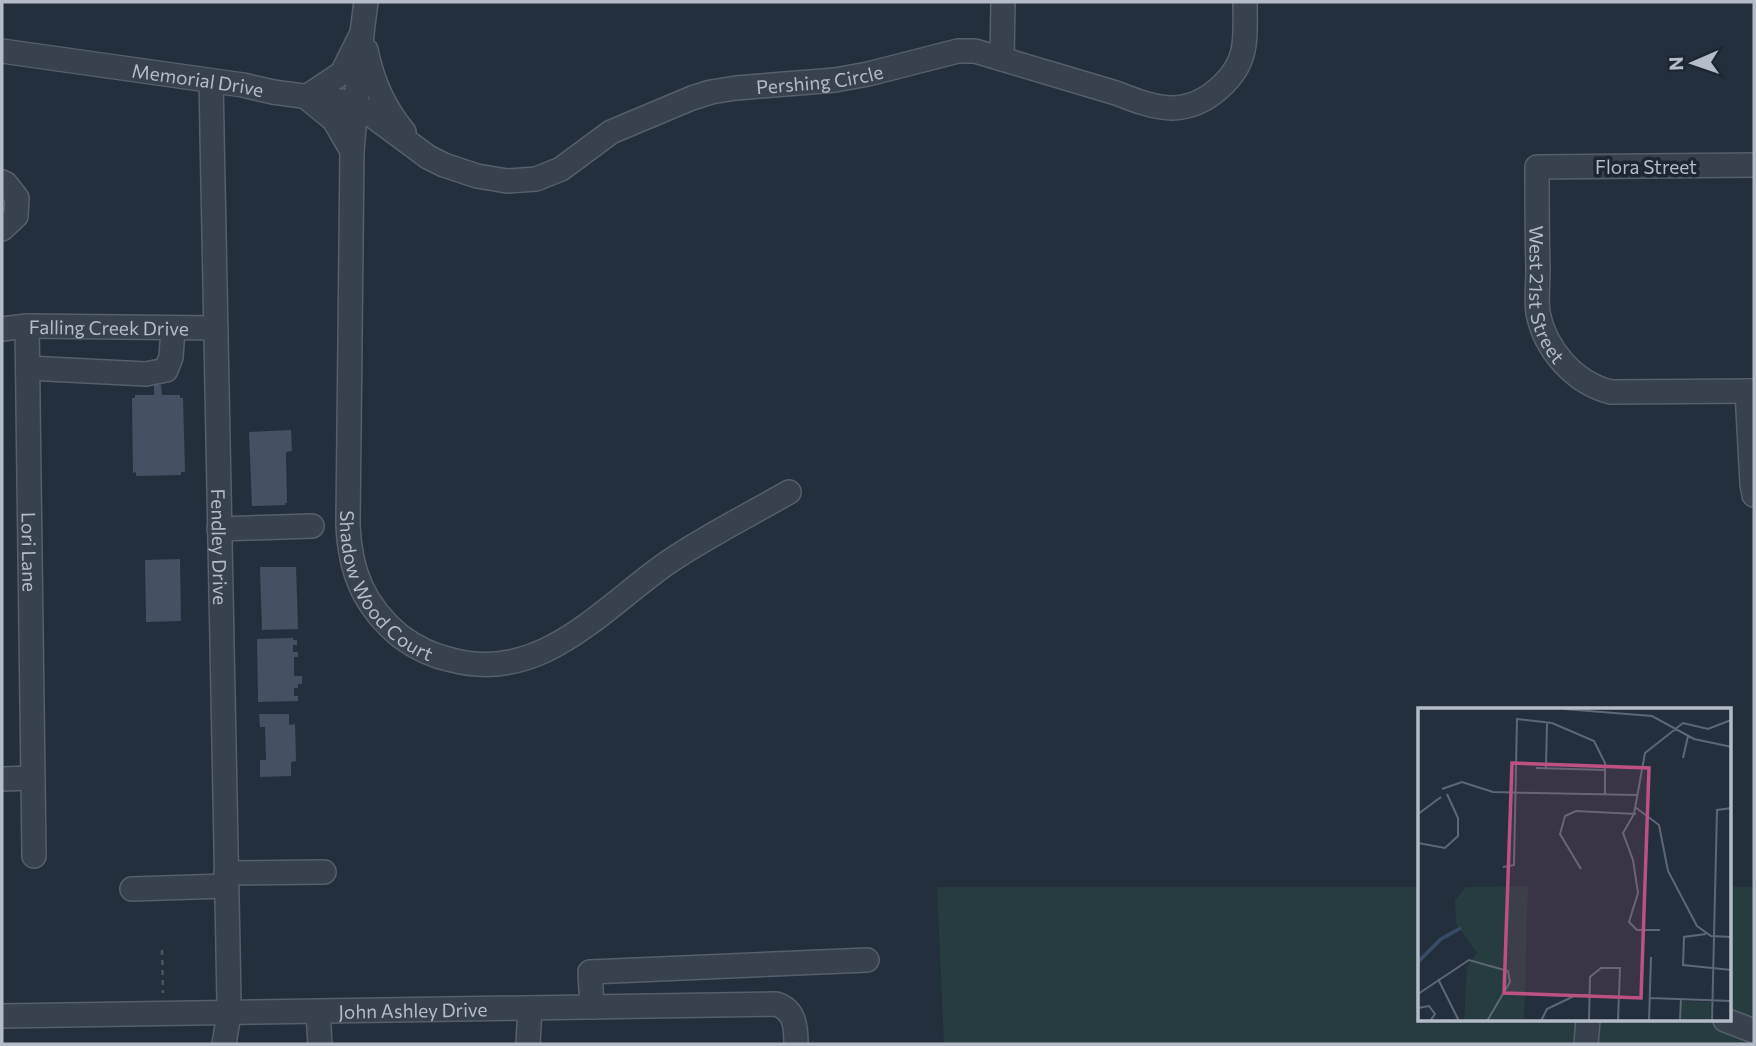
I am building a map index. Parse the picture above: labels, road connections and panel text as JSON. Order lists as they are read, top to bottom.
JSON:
{
  "streets": {
    "street": [
      "Pershing Circle",
      "Memorial Drive",
      "Flora Street",
      "West 21st Street",
      "Falling Creek Drive",
      "Fendley Drive",
      "Lori Lane",
      "Shadow Wood Court",
      "John Ashley Drive"
    ]
  },
  "crossings": [
    ["Pershing Circle", "Memorial Drive"],
    ["Pershing Circle", "Shadow Wood Court"],
    ["Memorial Drive", "Fendley Drive"],
    ["Flora Street", "West 21st Street"],
    ["Falling Creek Drive", "Fendley Drive"],
    ["Falling Creek Drive", "Lori Lane"],
    ["Fendley Drive", "John Ashley Drive"]
  ],
  "north": "left"
}
